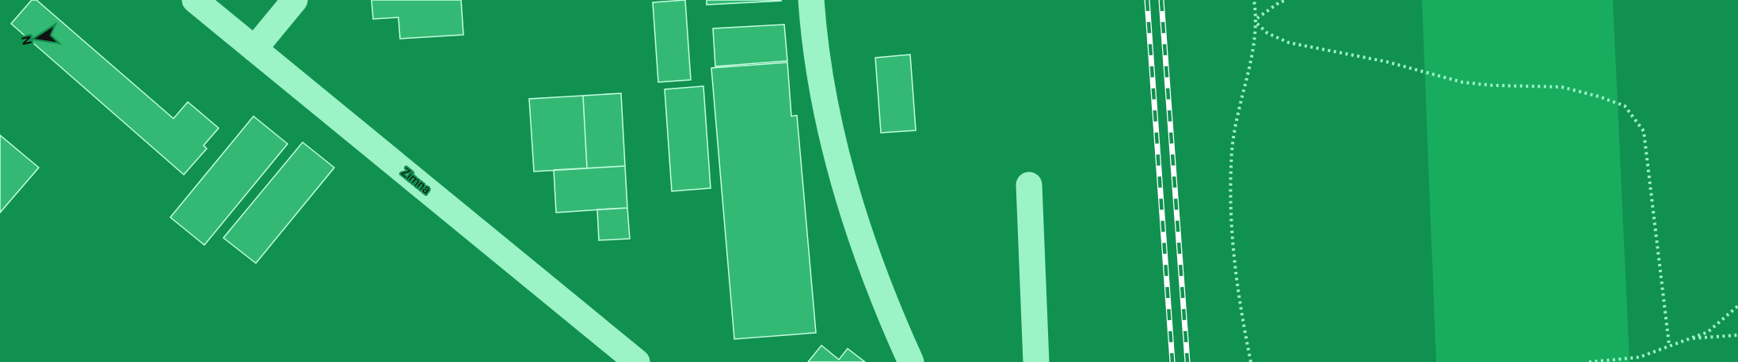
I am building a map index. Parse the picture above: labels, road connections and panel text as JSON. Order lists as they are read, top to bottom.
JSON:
{
  "streets": {
    "street": ["Zimna"]
  },
  "north": "left"
}
